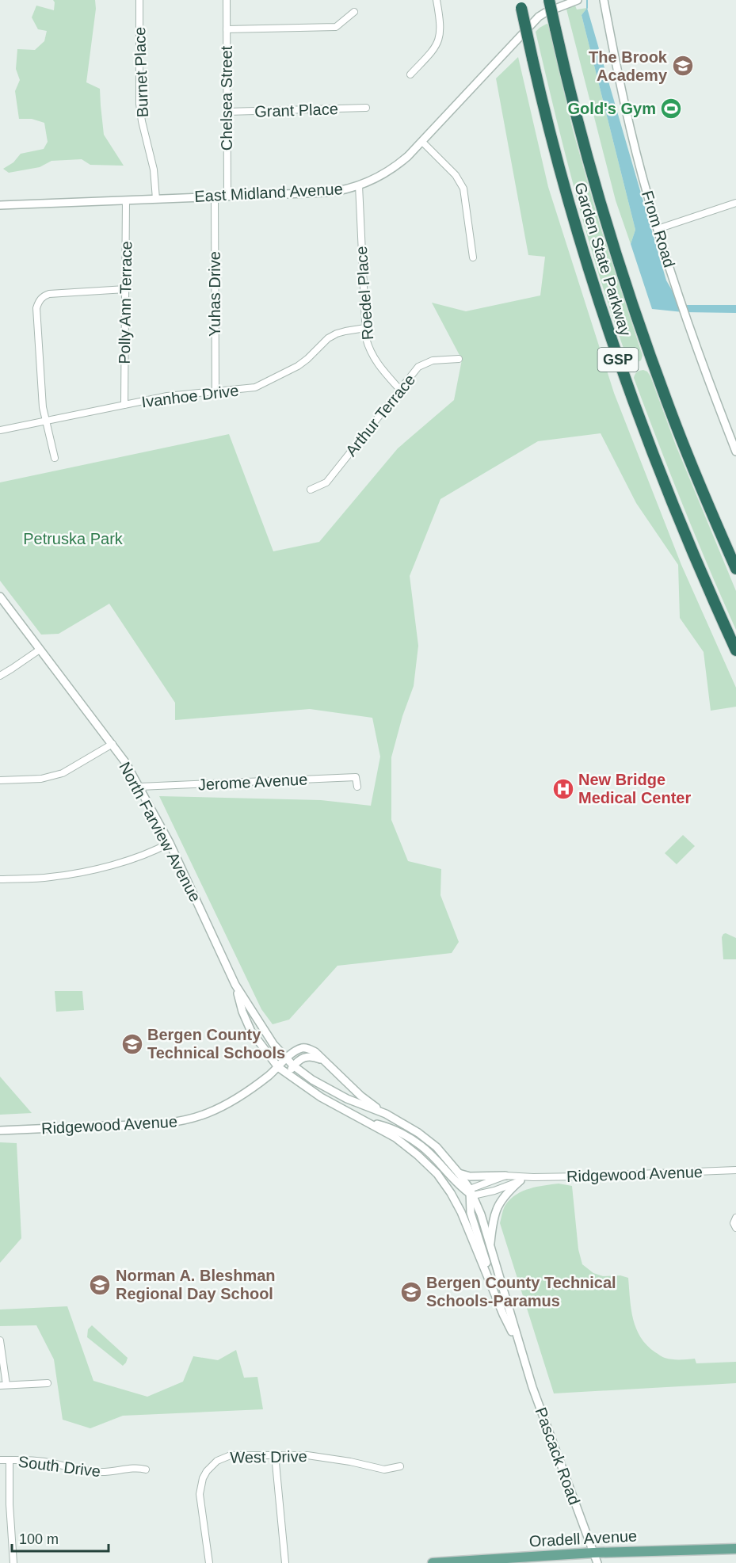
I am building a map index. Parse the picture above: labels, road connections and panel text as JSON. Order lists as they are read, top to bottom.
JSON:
{
  "streets": {
    "highway": ["Garden State Parkway", "GSP"],
    "main road": ["Oradell Avenue"],
    "street": [
      "Burnet Place",
      "Chelsea Street",
      "Grant Place",
      "East Midland Avenue",
      "From Road",
      "Roedel Place",
      "Yuhas Drive",
      "Polly Ann Terrace",
      "Ivanhoe Drive",
      "Arthur Terrace",
      "Jerome Avenue",
      "North Farview Avenue",
      "Ridgewood Avenue",
      "Pascack Road",
      "West Drive",
      "South Drive"
    ]
  },
  "crossings": [
    ["Burnet Place", "East Midland Avenue"],
    ["Chelsea Street", "Grant Place"],
    ["Chelsea Street", "East Midland Avenue"],
    ["East Midland Avenue", "Roedel Place"],
    ["East Midland Avenue", "Yuhas Drive"],
    ["East Midland Avenue", "Polly Ann Terrace"],
    ["Roedel Place", "Ivanhoe Drive"],
    ["Roedel Place", "Arthur Terrace"],
    ["Yuhas Drive", "Ivanhoe Drive"],
    ["Polly Ann Terrace", "Ivanhoe Drive"],
    ["Jerome Avenue", "North Farview Avenue"],
    ["North Farview Avenue", "Ridgewood Avenue"],
    ["North Farview Avenue", "Pascack Road"],
    ["Pascack Road", "Oradell Avenue"]
  ],
  "parks": ["Petruska Park"],
  "places": {
    "school or university": [
      "The Brook Academy",
      "Bergen County Technical Schools",
      "Norman A. Bleshman Regional Day School",
      "Bergen County Technical Schools-Paramus"
    ],
    "sports": ["Gold's Gym"],
    "hospital": ["New Bridge Medical Center"]
  },
  "scale_bar": "100 m"
}
